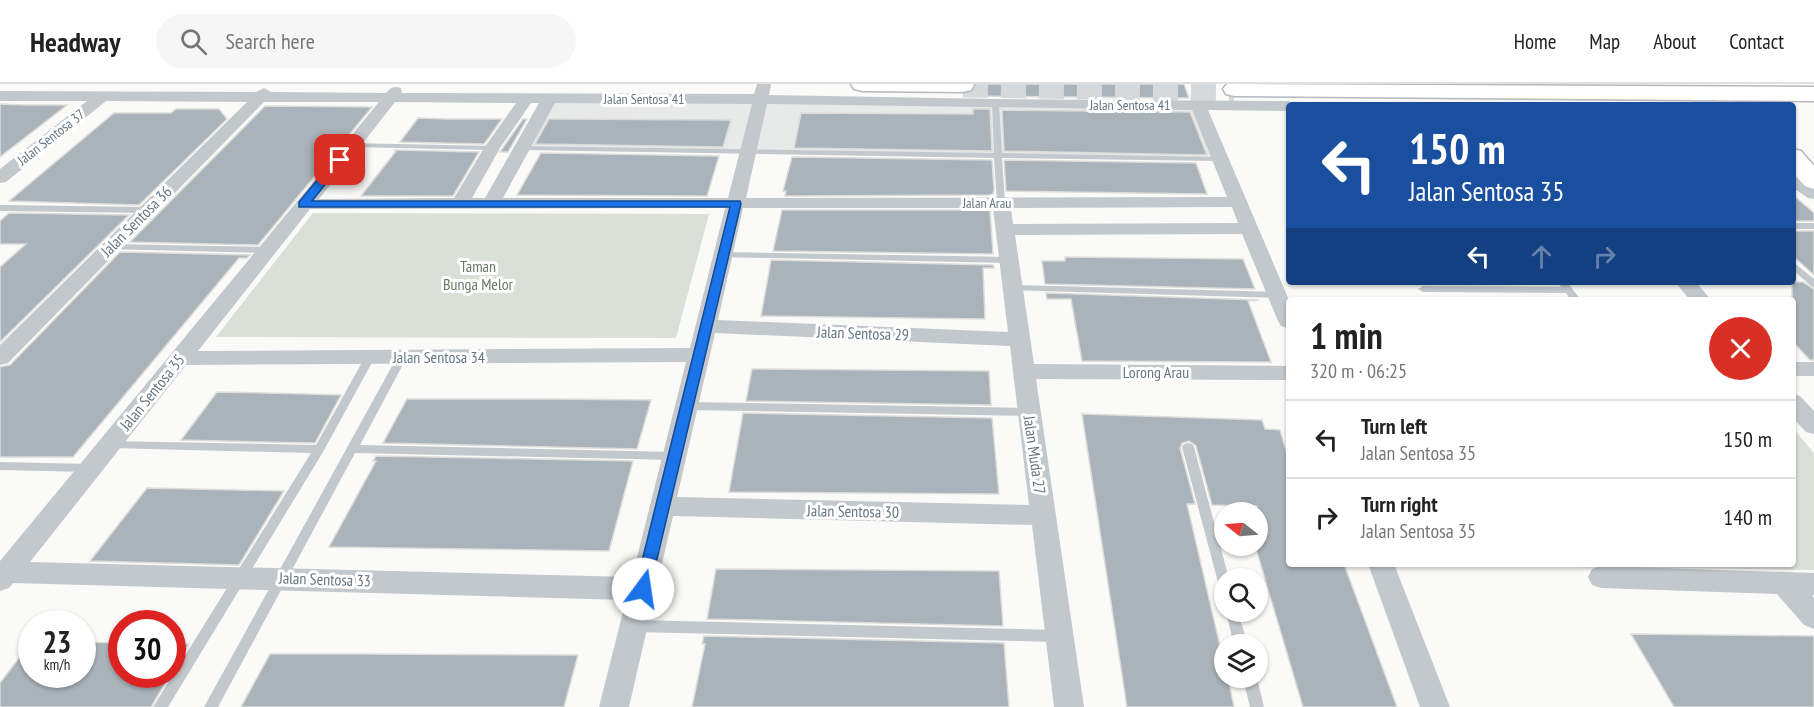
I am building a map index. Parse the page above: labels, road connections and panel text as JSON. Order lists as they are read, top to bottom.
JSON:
{
  "streets": {
    "street": [
      "Jalan Sentosa 41",
      "Jalan Sentosa 37",
      "Jalan Arau",
      "Jalan Sentosa 36",
      "Jalan Sentosa 29",
      "Jalan Sentosa 34",
      "Lorong Arau",
      "Jalan Sentosa 35",
      "Jalan Muda 27",
      "Jalan Sentosa 30",
      "Jalan Sentosa 33"
    ]
  },
  "crossings": [
    ["Jalan Sentosa 41", "Jalan Sentosa 37"],
    ["Jalan Sentosa 41", "Jalan Sentosa 36"],
    ["Jalan Sentosa 41", "Jalan Sentosa 35"],
    ["Jalan Arau", "Jalan Muda 27"],
    ["Jalan Sentosa 29", "Jalan Muda 27"],
    ["Jalan Sentosa 34", "Jalan Sentosa 35"],
    ["Lorong Arau", "Jalan Muda 27"],
    ["Jalan Sentosa 35", "Jalan Sentosa 33"],
    ["Jalan Muda 27", "Jalan Sentosa 30"]
  ],
  "parks": ["Taman Bunga Melor"],
  "north": "left",
  "page": {
    "header": "Headway",
    "search": "Search here",
    "nav": [
      "Home",
      "Map",
      "About",
      "Contact"
    ],
    "turn": ["150 m", "Jalan Sentosa 35"],
    "heading": ["1 min", "320 m · 06:25"],
    "list": [
      {
        "name": "Turn left",
        "note": "Jalan Sentosa 35",
        "value": "150 m"
      },
      {
        "name": "Turn right",
        "note": "Jalan Sentosa 35",
        "value": "140 m"
      }
    ],
    "speed": "23 km/h",
    "limit": "30"
  }
}
